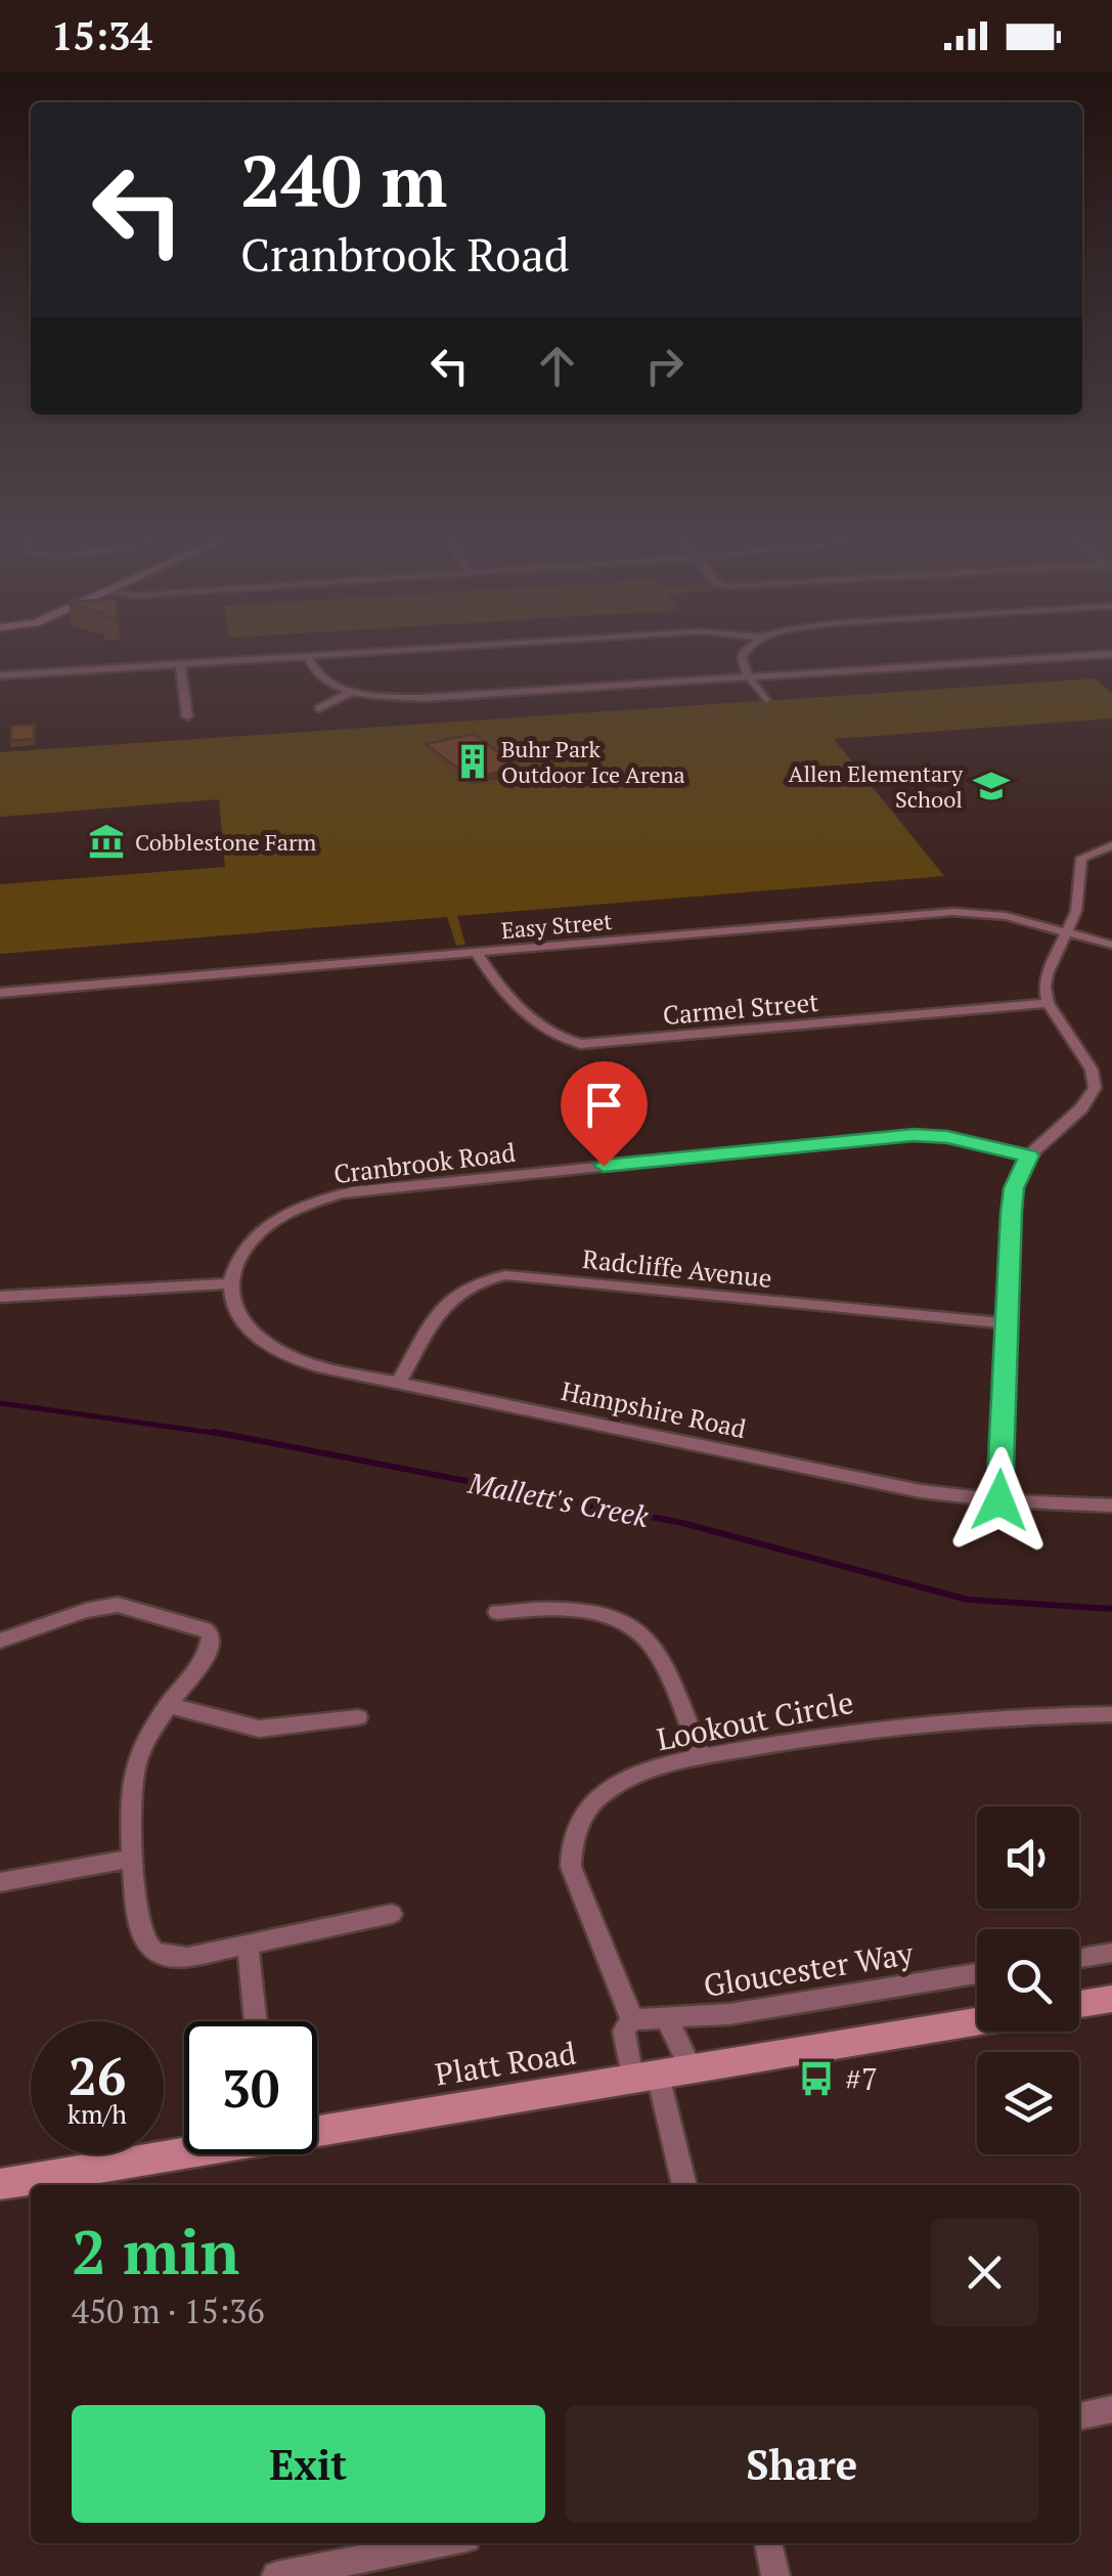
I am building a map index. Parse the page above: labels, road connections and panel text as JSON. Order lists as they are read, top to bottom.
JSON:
{
  "streets": {
    "main road": ["Platt Road"],
    "street": [
      "Easy Street",
      "Carmel Street",
      "Cranbrook Road",
      "Radcliffe Avenue",
      "Hampshire Road",
      "Lookout Circle",
      "Gloucester Way"
    ]
  },
  "crossings": [
    ["Easy Street", "Carmel Street"],
    ["Cranbrook Road", "Hampshire Road"],
    ["Radcliffe Avenue", "Hampshire Road"],
    ["Lookout Circle", "Gloucester Way"],
    ["Lookout Circle", "Platt Road"]
  ],
  "water": ["Mallett's Creek"],
  "places": {
    "building": ["Buhr Park Outdoor Ice Arena"],
    "school or university": ["Allen Elementary School"],
    "museum": ["Cobblestone Farm"],
    "bus stop": ["#7"]
  },
  "page": {
    "status": "15:34",
    "turn": ["240 m", "Cranbrook Road"],
    "speed": "26 km/h",
    "limit": "30",
    "heading": ["2 min", "450 m · 15:36"],
    "buttons": ["Exit", "Share"]
  }
}
